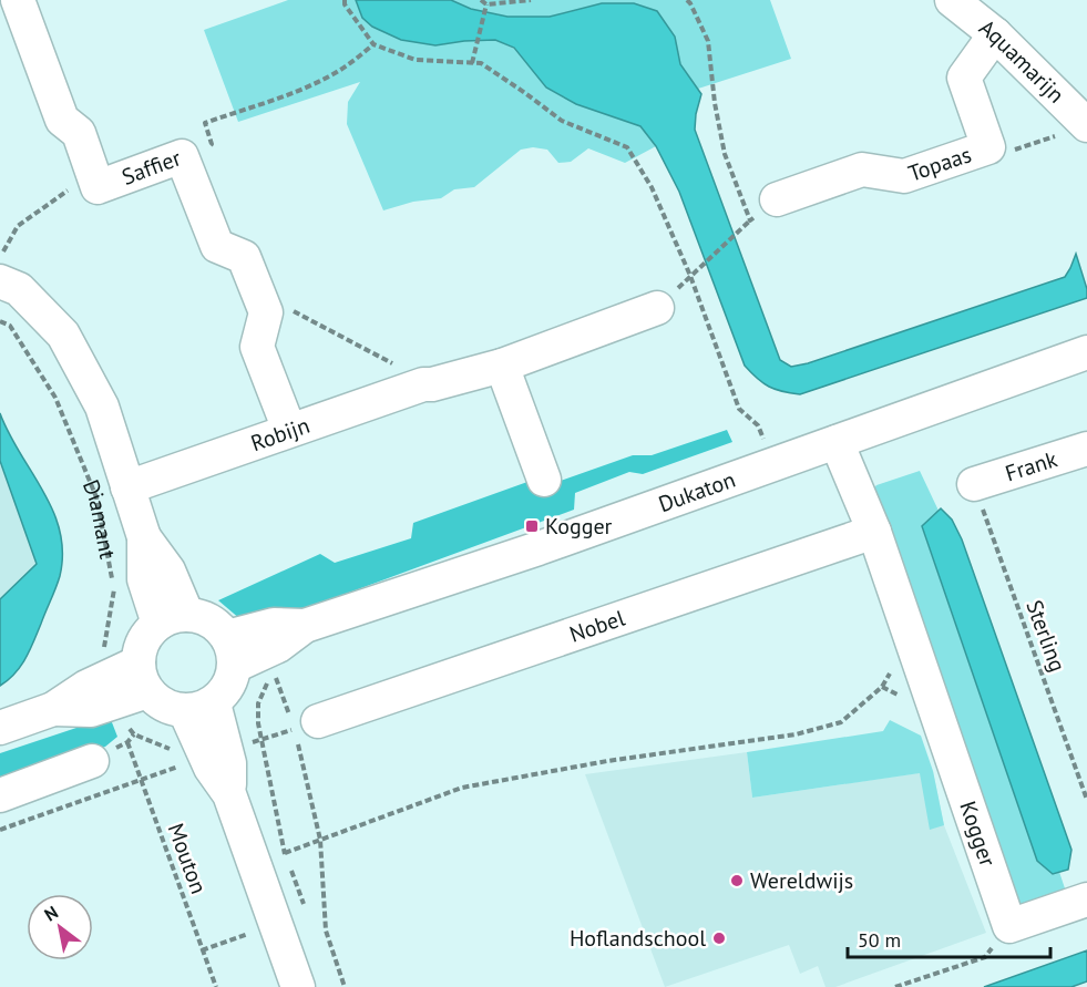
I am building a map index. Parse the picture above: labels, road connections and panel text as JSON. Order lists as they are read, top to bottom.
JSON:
{
  "streets": {
    "street": [
      "Aquamarijn",
      "Topaas",
      "Saffier",
      "Robijn",
      "Frank",
      "Dukaton",
      "Diamant",
      "Nobel",
      "Kogger"
    ],
    "path": ["Sterling", "Mouton"]
  },
  "crossings": [
    ["Aquamarijn", "Topaas"],
    ["Saffier", "Robijn"],
    ["Robijn", "Diamant"],
    ["Frank", "Sterling"],
    ["Dukaton", "Diamant"],
    ["Dukaton", "Kogger"],
    ["Nobel", "Kogger"]
  ],
  "places": {
    "transit": ["Kogger"],
    "other": ["Wereldwijs", "Hoflandschool"]
  },
  "scale_bar": "50 m",
  "north": "top left"
}
